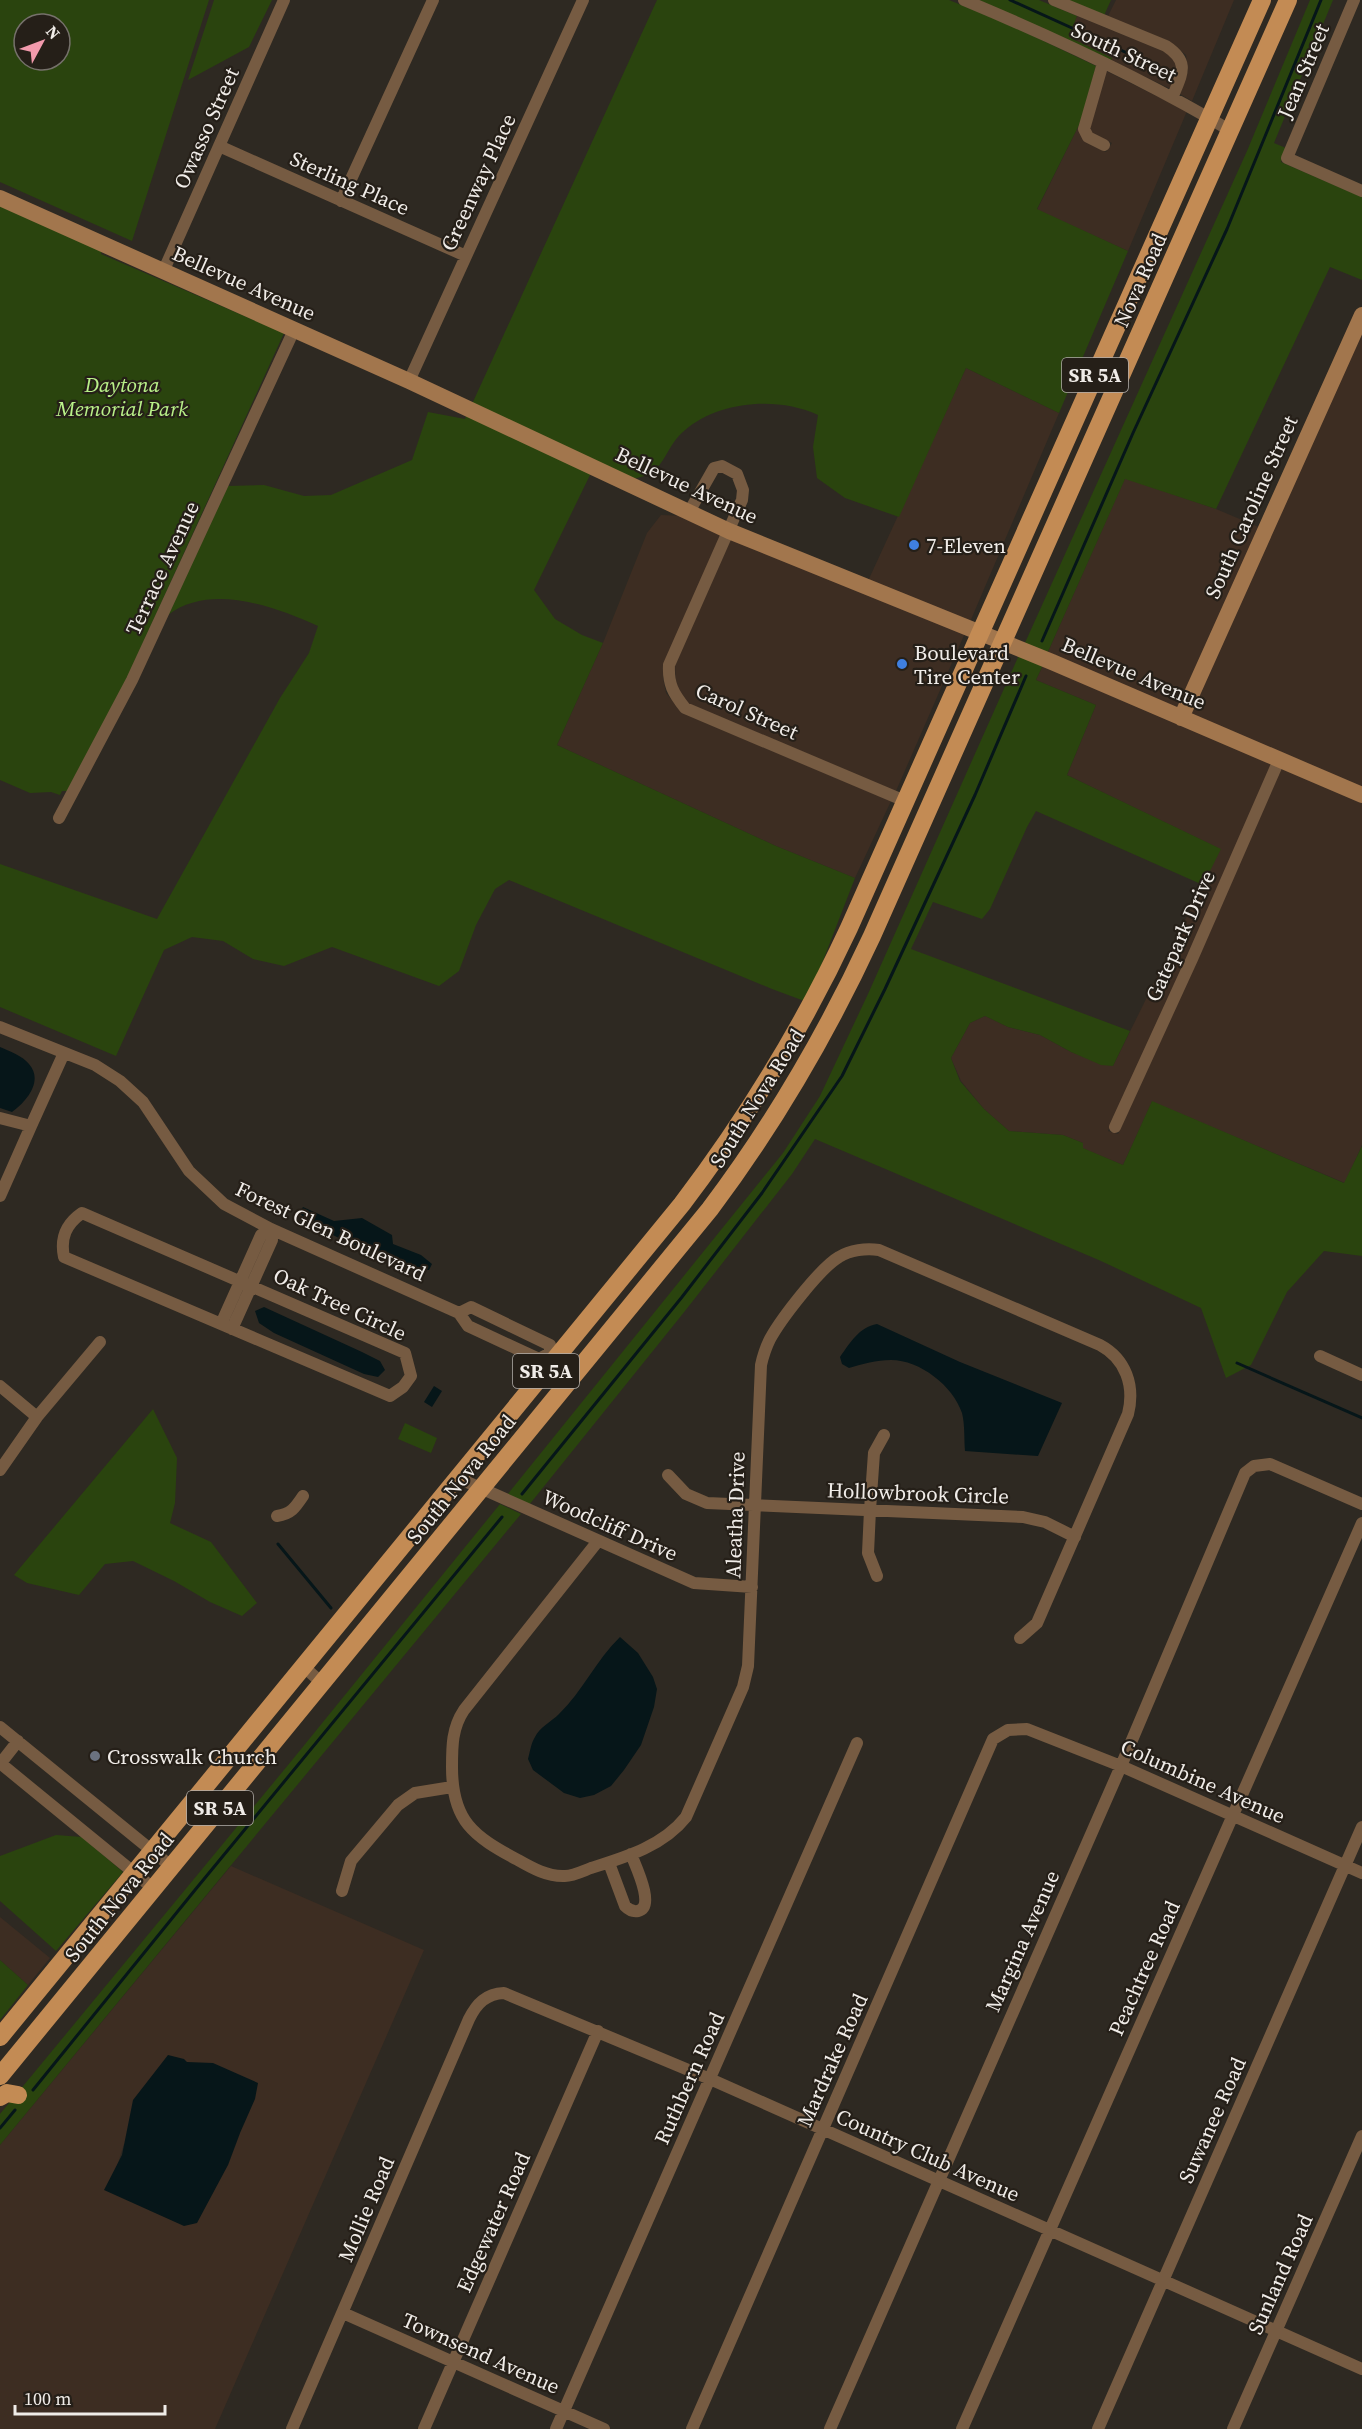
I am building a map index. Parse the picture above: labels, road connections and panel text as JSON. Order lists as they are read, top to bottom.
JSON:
{
  "streets": {
    "main road": ["Nova Road", "SR 5A", "South Nova Road"],
    "street": [
      "South Street",
      "Jean Street",
      "Owasso Street",
      "Greenway Place",
      "Sterling Place",
      "Bellevue Avenue",
      "South Caroline Street",
      "Terrace Avenue",
      "Carol Street",
      "Gatepark Drive",
      "Forest Glen Boulevard",
      "Oak Tree Circle",
      "Hollowbrook Circle",
      "Aleatha Drive",
      "Woodcliff Drive",
      "Columbine Avenue",
      "Margina Avenue",
      "Peachtree Road",
      "Mardrake Road",
      "Ruthbern Road",
      "Suwanee Road",
      "Country Club Avenue",
      "Mollie Road",
      "Edgewater Road",
      "Sunland Road",
      "Townsend Avenue"
    ]
  },
  "crossings": [
    ["South Street", "Nova Road"],
    ["Owasso Street", "Sterling Place"],
    ["Owasso Street", "Bellevue Avenue"],
    ["Greenway Place", "Sterling Place"],
    ["Greenway Place", "Bellevue Avenue"],
    ["Nova Road", "Bellevue Avenue"],
    ["Nova Road", "South Nova Road"],
    ["Bellevue Avenue", "South Caroline Street"],
    ["Bellevue Avenue", "Terrace Avenue"],
    ["Bellevue Avenue", "Carol Street"],
    ["Bellevue Avenue", "Gatepark Drive"],
    ["Bellevue Avenue", "South Nova Road"],
    ["Carol Street", "South Nova Road"],
    ["South Nova Road", "Forest Glen Boulevard"],
    ["South Nova Road", "Woodcliff Drive"],
    ["Forest Glen Boulevard", "Oak Tree Circle"],
    ["Hollowbrook Circle", "Aleatha Drive"],
    ["Aleatha Drive", "Woodcliff Drive"],
    ["Columbine Avenue", "Margina Avenue"],
    ["Columbine Avenue", "Peachtree Road"],
    ["Columbine Avenue", "Mardrake Road"],
    ["Columbine Avenue", "Suwanee Road"],
    ["Margina Avenue", "Country Club Avenue"],
    ["Peachtree Road", "Country Club Avenue"],
    ["Mardrake Road", "Country Club Avenue"],
    ["Ruthbern Road", "Country Club Avenue"],
    ["Ruthbern Road", "Townsend Avenue"],
    ["Suwanee Road", "Country Club Avenue"],
    ["Country Club Avenue", "Mollie Road"],
    ["Country Club Avenue", "Edgewater Road"],
    ["Country Club Avenue", "Sunland Road"],
    ["Mollie Road", "Townsend Avenue"],
    ["Edgewater Road", "Townsend Avenue"]
  ],
  "parks": ["Daytona Memorial Park"],
  "places": ["7-Eleven", "Boulevard Tire Center", "Crosswalk Church"],
  "scale_bar": "100 m",
  "north": "top right"
}
